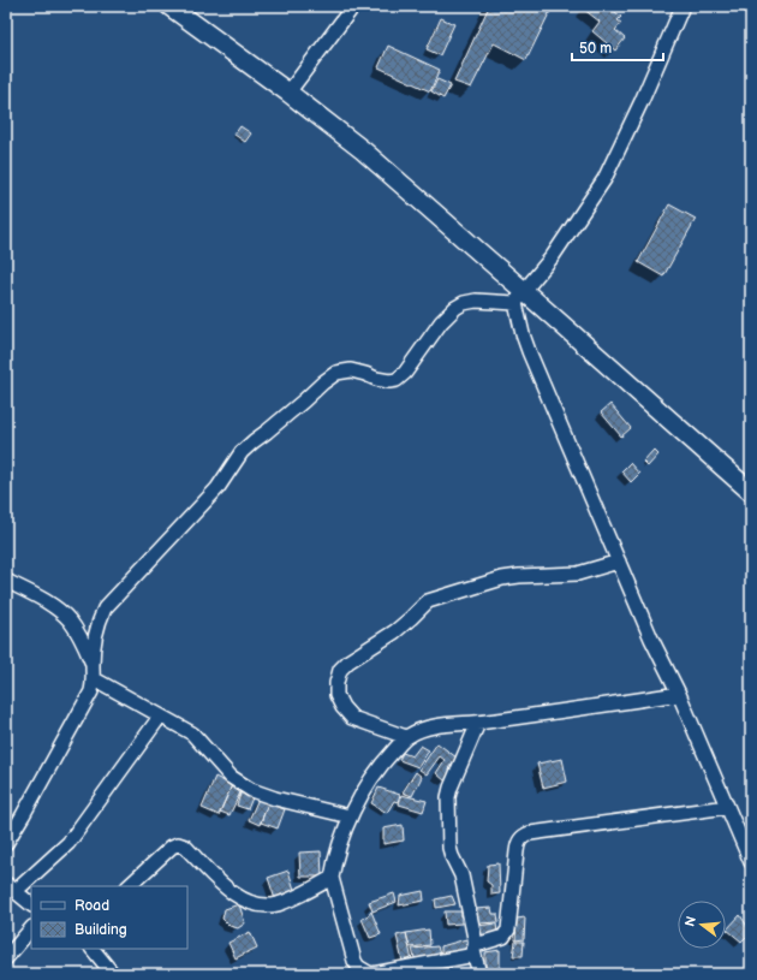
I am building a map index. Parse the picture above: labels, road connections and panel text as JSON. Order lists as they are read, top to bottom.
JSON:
{
  "legend": ["Road", "Building"],
  "scale_bar": "50 m",
  "north": "left"
}
